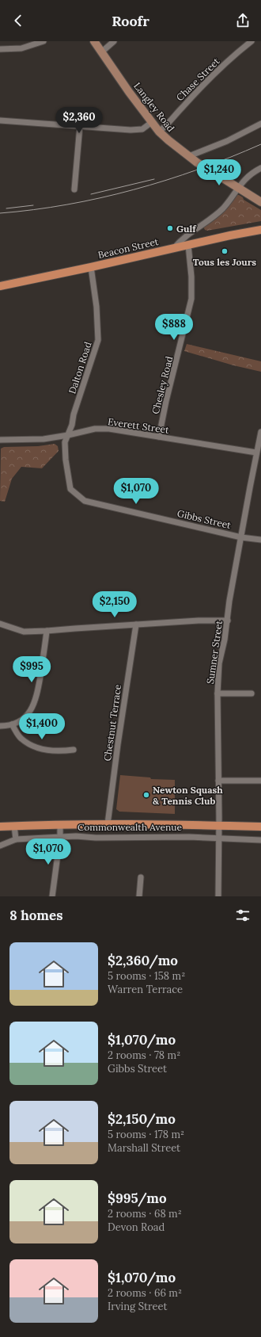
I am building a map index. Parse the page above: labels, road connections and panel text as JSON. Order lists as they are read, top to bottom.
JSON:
{
  "streets": {
    "main road": ["Beacon Street", "Commonwealth Avenue"],
    "street": [
      "Chase Street",
      "Langley Road",
      "Dalton Road",
      "Chesley Road",
      "Everett Street",
      "Gibbs Street",
      "Sumner Street",
      "Chestnut Terrace"
    ]
  },
  "crossings": [
    ["Chase Street", "Langley Road"],
    ["Beacon Street", "Dalton Road"],
    ["Beacon Street", "Chesley Road"],
    ["Dalton Road", "Everett Street"],
    ["Dalton Road", "Gibbs Street"],
    ["Chesley Road", "Everett Street"],
    ["Everett Street", "Gibbs Street"],
    ["Everett Street", "Sumner Street"],
    ["Gibbs Street", "Sumner Street"],
    ["Sumner Street", "Commonwealth Avenue"],
    ["Chestnut Terrace", "Commonwealth Avenue"]
  ],
  "places": ["Gulf", "Tous les Jours", "Newton Squash & Tennis Club"],
  "page": {
    "header": "Roofr",
    "price": [
      "$2,360",
      "$1,240",
      "$888",
      "$1,070",
      "$2,150",
      "$995",
      "$1,400",
      "$1,070"
    ],
    "heading": "8 homes",
    "list": [
      {
        "name": "$2,360/mo",
        "note": "5 rooms · 158 m² · Warren Terrace"
      },
      {
        "name": "$1,070/mo",
        "note": "2 rooms · 78 m² · Gibbs Street"
      },
      {
        "name": "$2,150/mo",
        "note": "5 rooms · 178 m² · Marshall Street"
      },
      {
        "name": "$995/mo",
        "note": "2 rooms · 68 m² · Devon Road"
      },
      {
        "name": "$1,070/mo",
        "note": "2 rooms · 66 m² · Irving Street"
      }
    ]
  }
}
